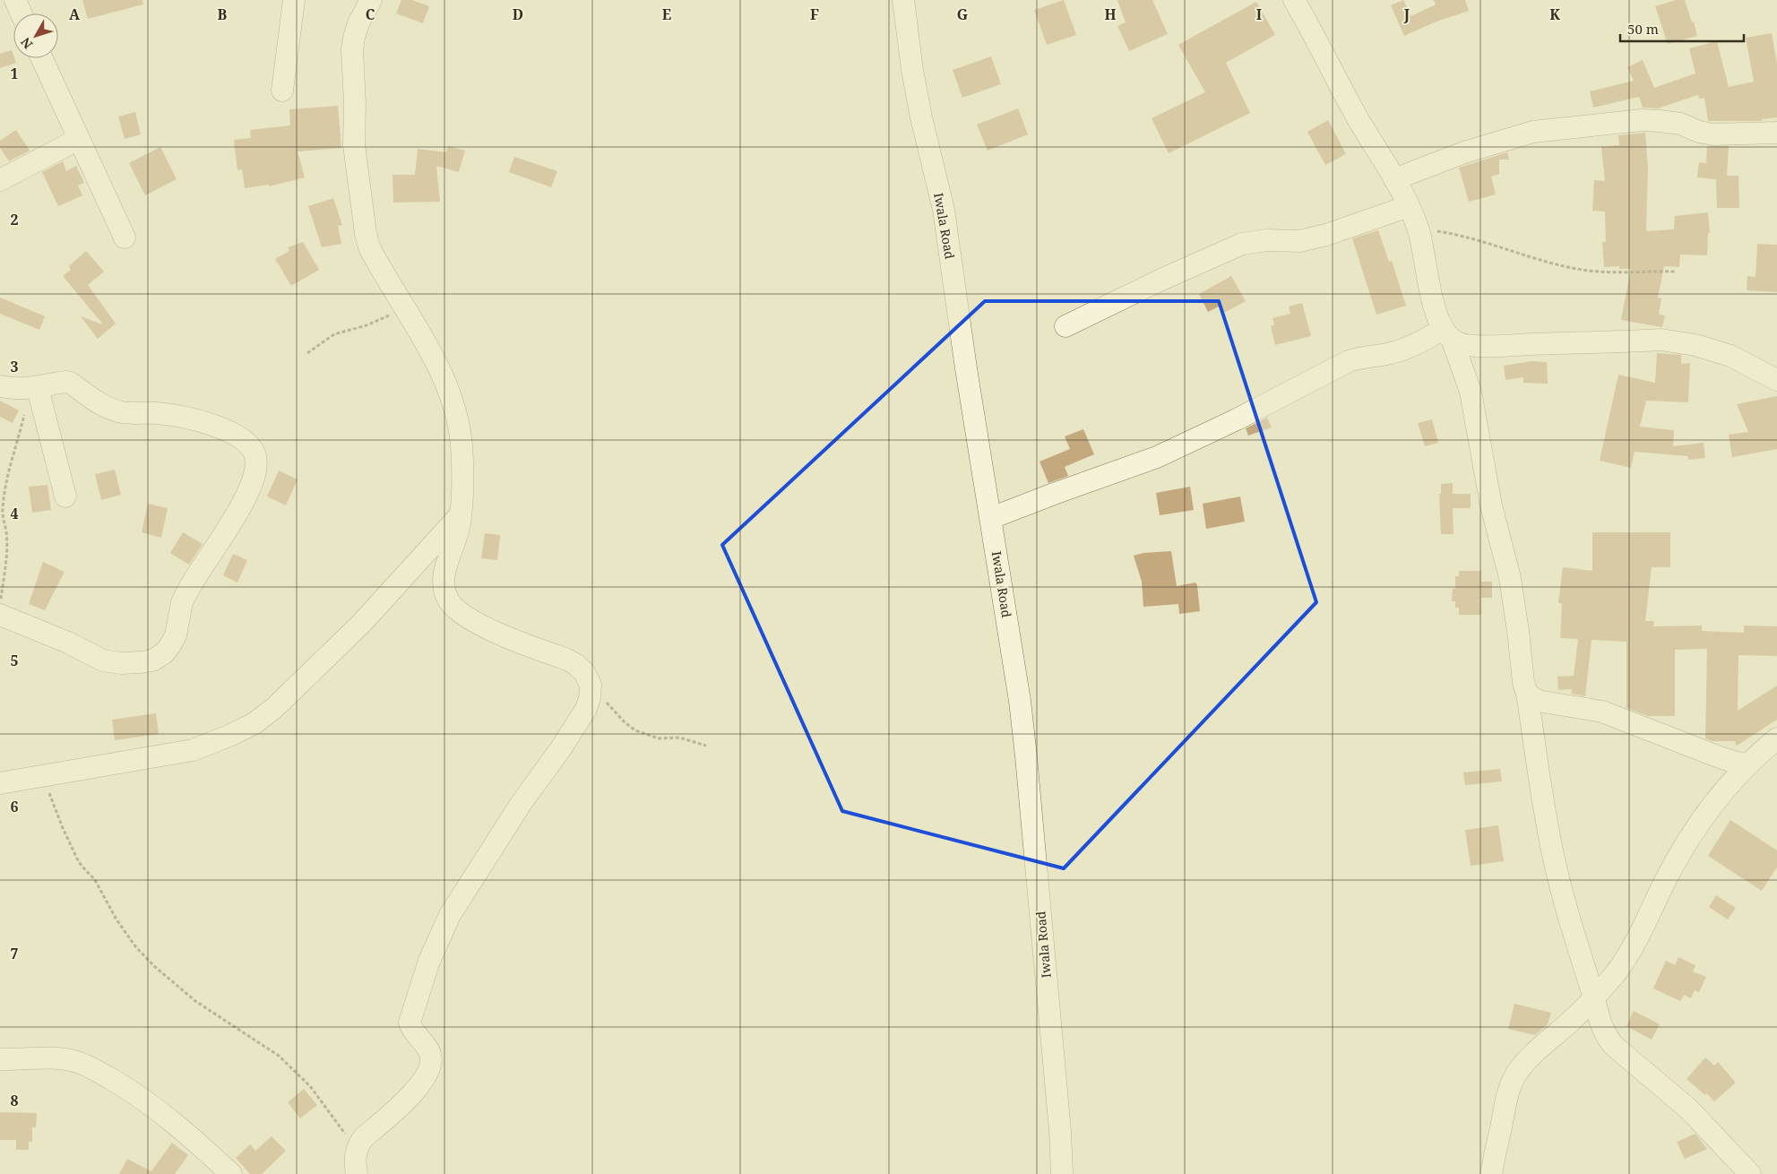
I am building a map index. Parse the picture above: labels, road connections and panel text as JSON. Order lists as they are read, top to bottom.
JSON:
{
  "streets": {
    "street": ["Iwala Road"]
  },
  "scale_bar": "50 m",
  "north": "bottom left",
  "grid": {
    "columns": [
      "A",
      "B",
      "C",
      "D",
      "E",
      "F",
      "G",
      "H",
      "I",
      "J",
      "K"
    ],
    "rows": [
      "1",
      "2",
      "3",
      "4",
      "5",
      "6",
      "7",
      "8"
    ]
  }
}
